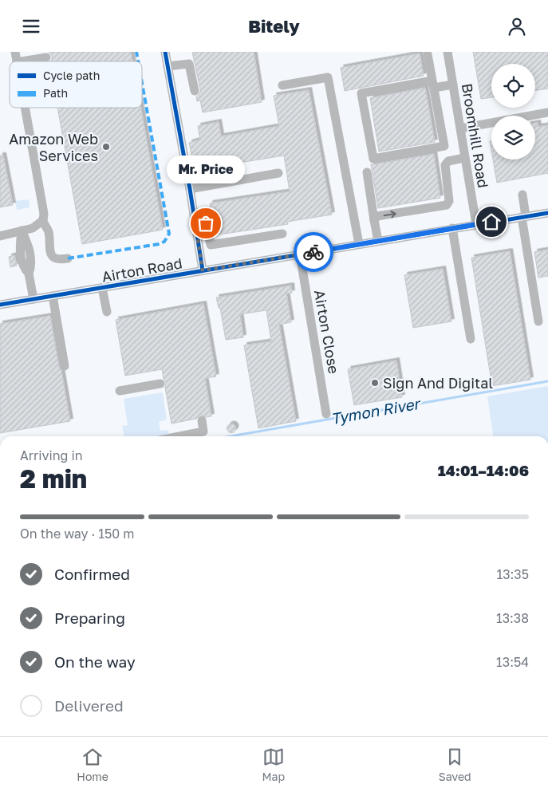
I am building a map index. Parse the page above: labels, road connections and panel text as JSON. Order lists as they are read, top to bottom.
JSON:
{
  "streets": {
    "street": ["Broomhill Road", "Airton Road", "Airton Close"]
  },
  "crossings": [
    ["Broomhill Road", "Airton Road"],
    ["Airton Road", "Airton Close"]
  ],
  "water": ["Tymon River"],
  "places": ["Amazon Web Services", "Mr. Price", "Sign And Digital"],
  "legend": ["Cycle path", "Path"],
  "page": {
    "header": "Bitely",
    "bubble": "Mr. Price",
    "heading": ["2 min", "Arriving in", "14:01–14:06"],
    "bar": "On the way · 150 m",
    "list": [
      ["Confirmed", "13:35"],
      ["Preparing", "13:38"],
      ["On the way", "13:54"],
      "Delivered"
    ],
    "tabs": ["Home", "Map", "Saved"]
  }
}
